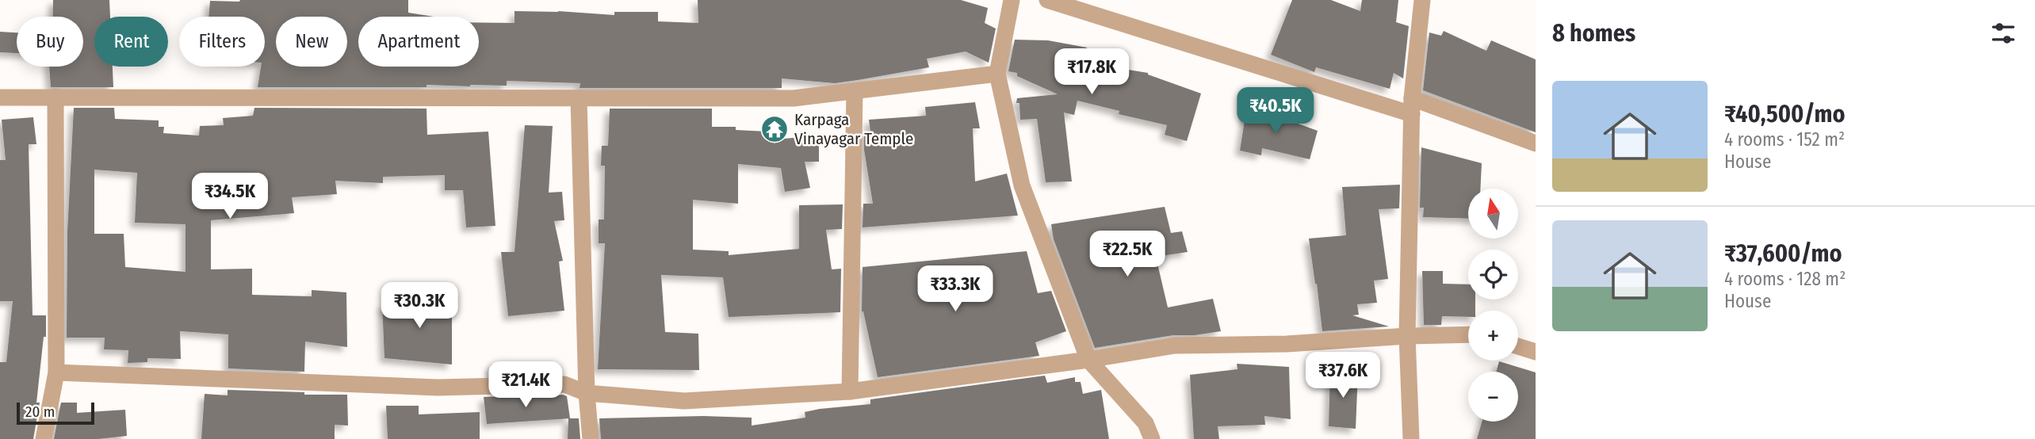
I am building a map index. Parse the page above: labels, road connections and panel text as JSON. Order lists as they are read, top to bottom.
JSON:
{
  "places": {
    "temple": ["Karpaga Vinayagar Temple"]
  },
  "scale_bar": "20 m",
  "north": "top",
  "page": {
    "heading": "8 homes",
    "chip": [
      "Buy",
      "Rent",
      "Filters",
      "New",
      "Apartment"
    ],
    "price": [
      "₹17.8K",
      "₹40.5K",
      "₹34.5K",
      "₹22.5K",
      "₹33.3K",
      "₹30.3K",
      "₹37.6K",
      "₹21.4K"
    ],
    "list": [
      {
        "name": "₹40,500/mo",
        "note": "4 rooms · 152 m² · House"
      },
      {
        "name": "₹37,600/mo",
        "note": "4 rooms · 128 m² · House"
      }
    ],
    "map_buttons": ["+", "−"],
    "scale": "20 m"
  }
}
